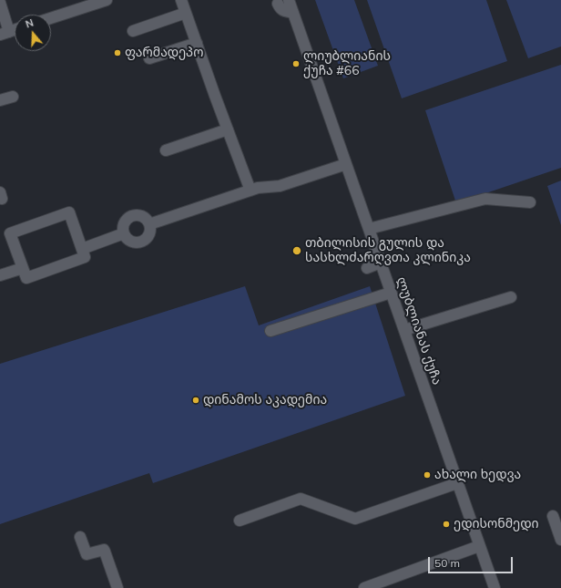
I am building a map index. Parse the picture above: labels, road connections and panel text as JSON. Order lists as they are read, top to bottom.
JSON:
{
  "streets": {
    "street": ["ლუბლიანას ქუჩა"]
  },
  "places": [
    "ფარმადეპო",
    "ლიუბლიანის ქუჩა #66",
    "თბილისის გულის და სასხლძარღვთა კლინიკა",
    "დინამოს აკადემია",
    "ახალი ხედვა",
    "ედისონმედი"
  ],
  "scale_bar": "50 m",
  "north": "top"
}
